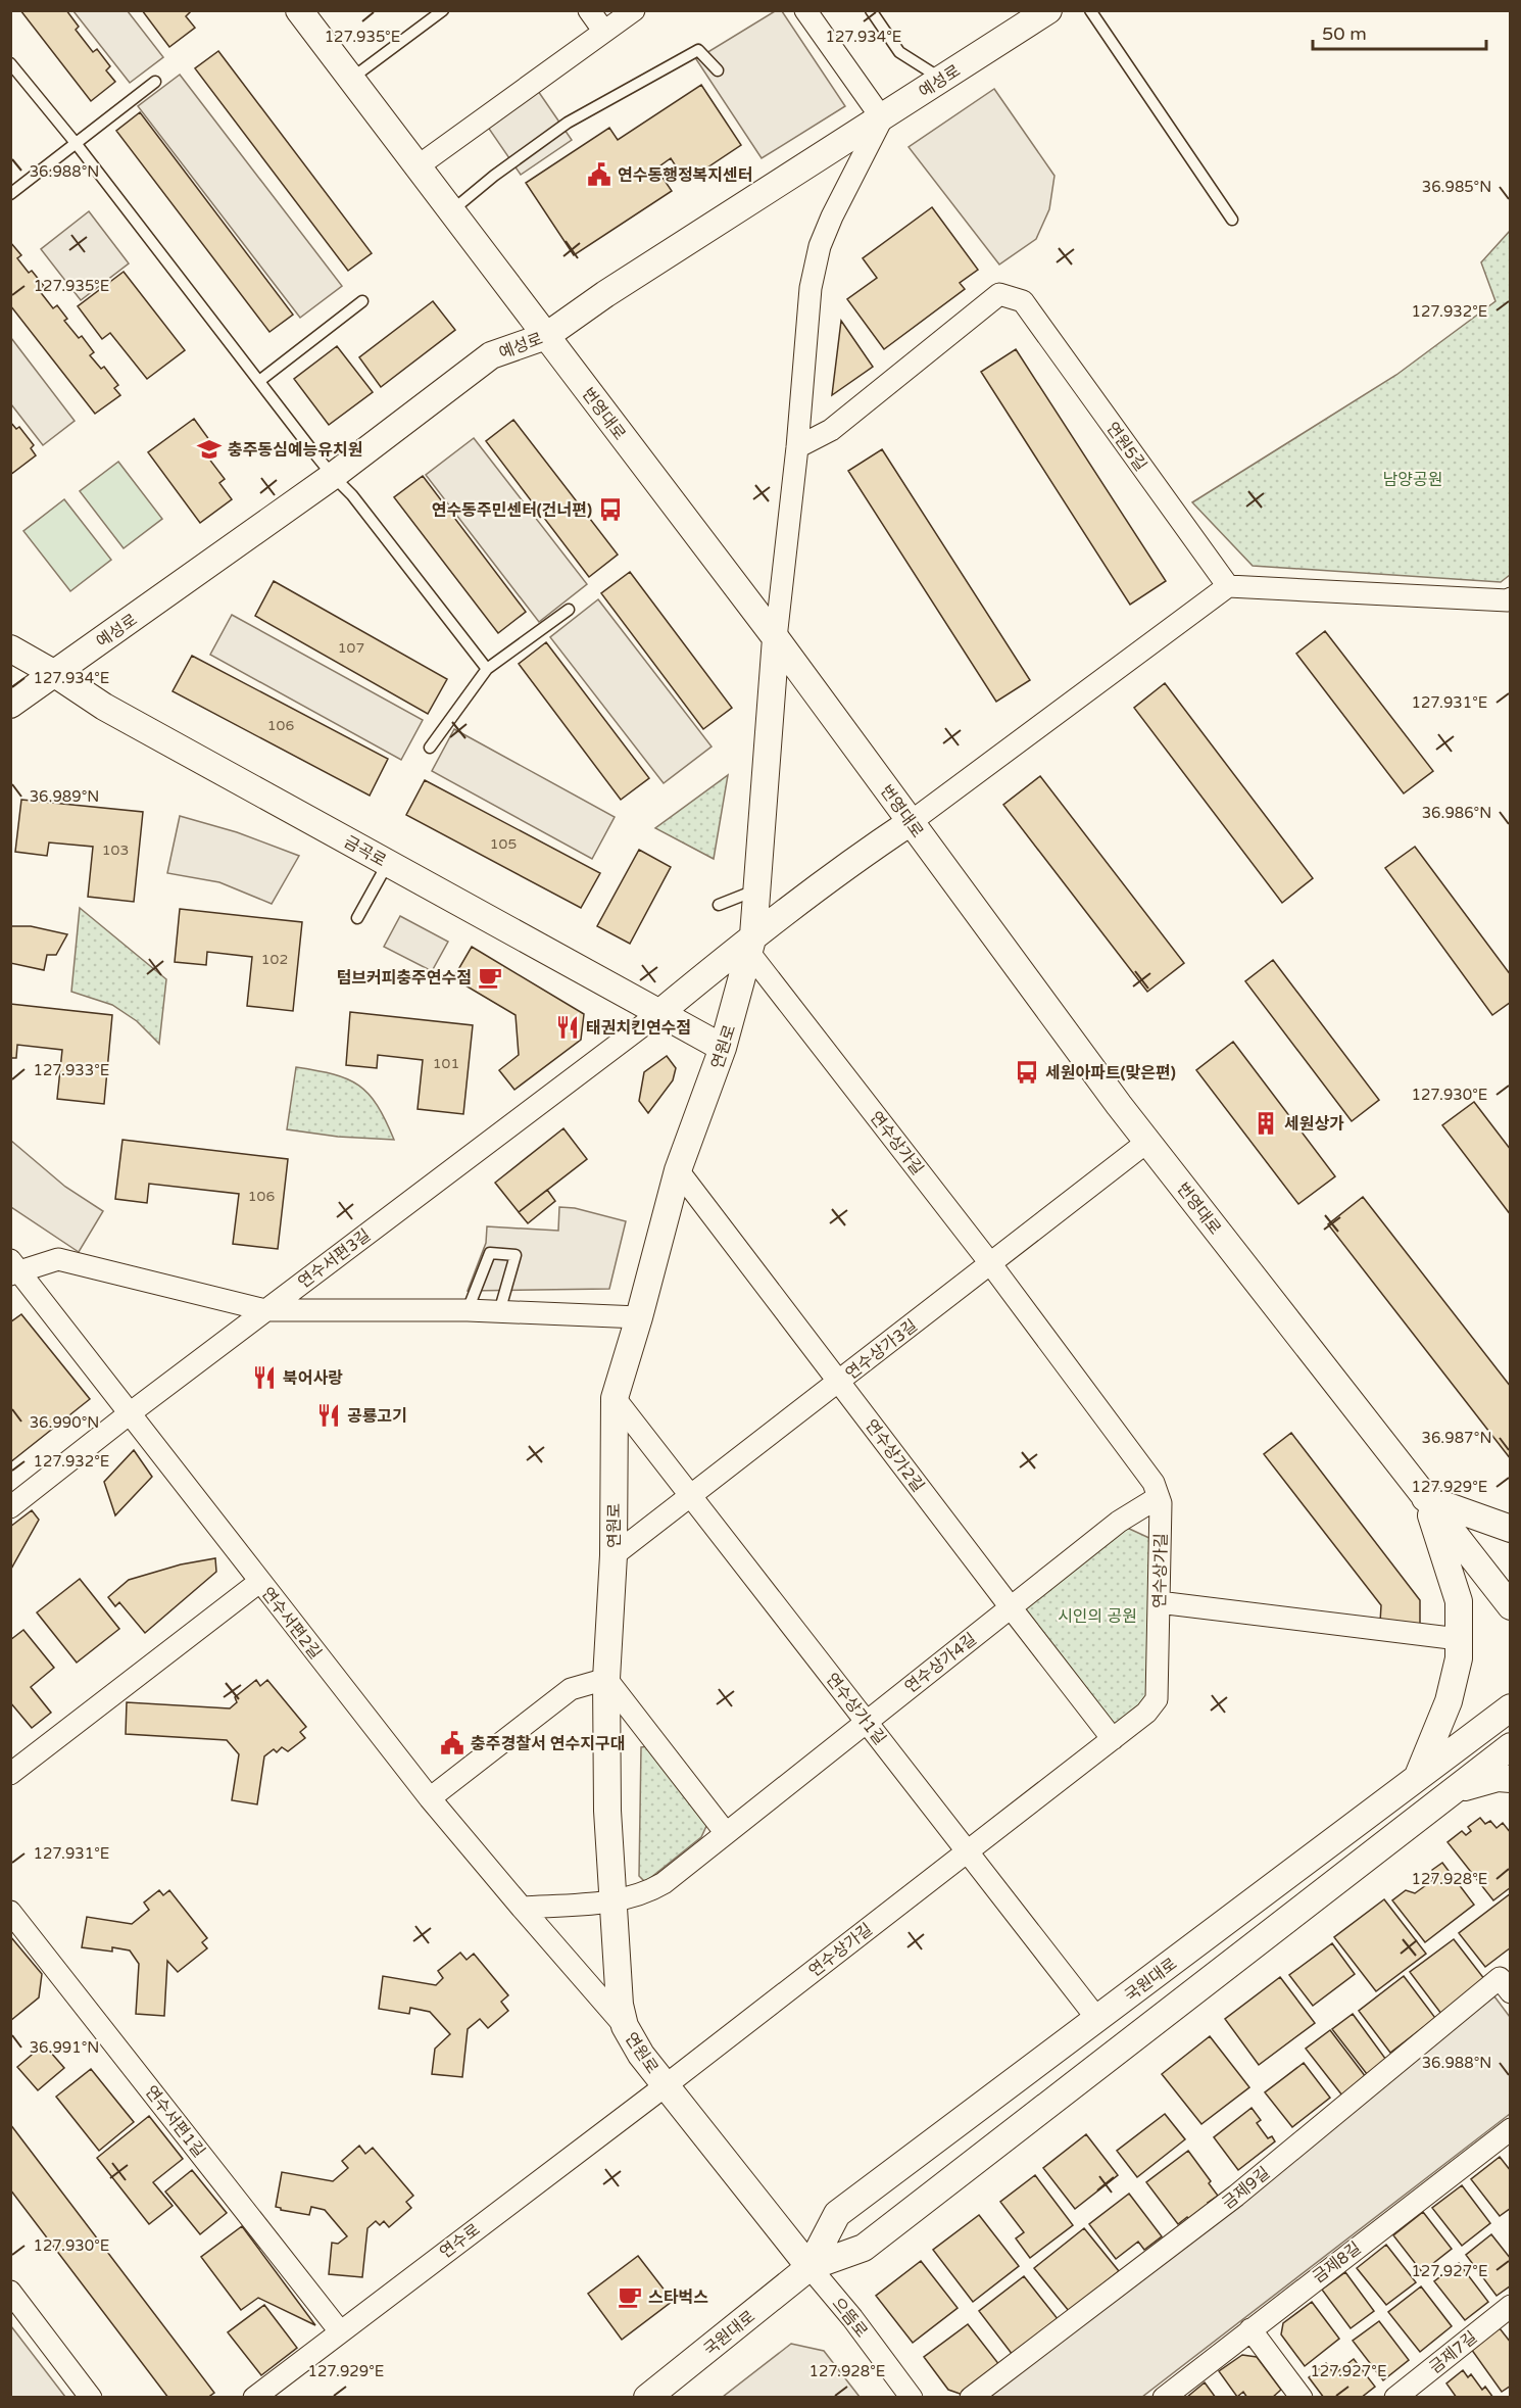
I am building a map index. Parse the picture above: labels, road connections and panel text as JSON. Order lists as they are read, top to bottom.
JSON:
{
  "streets": {
    "street": [
      "예성로",
      "번영대로",
      "연원5길",
      "금곡로",
      "연원로",
      "연수상가길",
      "연수서편3길",
      "연수상가3길",
      "연수상가2길",
      "연수서편2길",
      "연수상가4길",
      "연수상가1길",
      "국원대로",
      "연수서편1길",
      "금제9길",
      "연수로",
      "금제8길",
      "으뜸로",
      "금제7길"
    ]
  },
  "crossings": [
    ["예성로", "번영대로"],
    ["예성로", "금곡로"],
    ["번영대로", "연원로"],
    ["번영대로", "연수상가3길"],
    ["금곡로", "연원로"],
    ["금곡로", "연수서편3길"],
    ["연원로", "연수상가길"],
    ["연원로", "연수상가3길"],
    ["연원로", "연수상가2길"],
    ["연원로", "연수서편2길"],
    ["연원로", "연수상가4길"],
    ["연원로", "연수상가1길"],
    ["연원로", "국원대로"],
    ["연원로", "연수로"],
    ["연원로", "으뜸로"],
    ["연수상가길", "연수상가3길"],
    ["연수상가길", "연수상가2길"],
    ["연수상가길", "연수상가4길"],
    ["연수상가길", "연수상가1길"],
    ["연수상가길", "연수로"],
    ["연수서편3길", "연수서편2길"],
    ["연수상가3길", "연수상가2길"],
    ["연수상가3길", "연수상가1길"],
    ["연수상가2길", "연수상가4길"],
    ["연수상가4길", "연수상가1길"],
    ["연수상가1길", "국원대로"],
    ["국원대로", "으뜸로"],
    ["연수서편1길", "연수로"]
  ],
  "parks": ["남양공원", "시인의 공원"],
  "places": {
    "public building": ["연수동행정복지센터", "충주경찰서 연수지구대"],
    "school or university": ["충주동심예능유치원"],
    "bus stop": ["연수동주민센터(건너편)", "세원아파트(맞은편)"],
    "cafe": ["텀브커피충주연수점", "스타벅스"],
    "restaurant": ["태권치킨연수점", "북어사랑", "공룡고기"],
    "building": ["세원상가"]
  },
  "house_numbers": [
    "107",
    "106",
    "105",
    "103",
    "102",
    "101",
    "106"
  ],
  "scale_bar": "50 m",
  "coordinates": [
    "127.935°E",
    "127.934°E",
    "36.988°N",
    "36.985°N",
    "127.932°E",
    "127.931°E",
    "36.989°N",
    "36.986°N",
    "127.933°E",
    "127.930°E",
    "36.990°N",
    "36.987°N",
    "127.929°E",
    "127.928°E",
    "36.991°N",
    "127.927°E"
  ]
}
